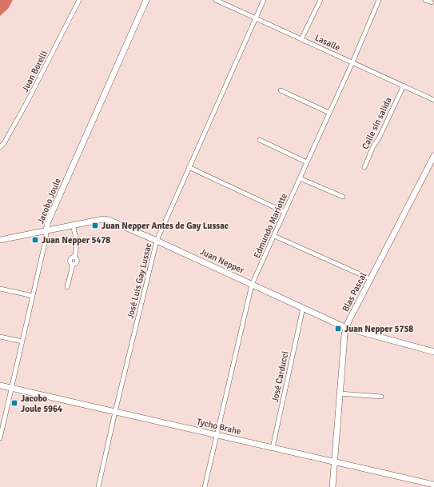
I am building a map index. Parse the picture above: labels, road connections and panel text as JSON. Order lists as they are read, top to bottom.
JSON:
{
  "streets": {
    "main road": [
      "Jacobo Joule",
      "Juan Nepper",
      "Blas Pascal",
      "Tycho Brahe"
    ],
    "street": [
      "Lasalle",
      "Juan Borelli",
      "Calle sin salida",
      "Edmundo Mariotte",
      "José Luis Gay Lussac",
      "José Carducci"
    ]
  },
  "crossings": [
    ["Lasalle", "Calle sin salida"],
    ["Lasalle", "Edmundo Mariotte"],
    ["Lasalle", "José Luis Gay Lussac"],
    ["Jacobo Joule", "Juan Nepper"],
    ["Jacobo Joule", "Tycho Brahe"],
    ["Edmundo Mariotte", "Juan Nepper"],
    ["Edmundo Mariotte", "Tycho Brahe"],
    ["Juan Nepper", "José Luis Gay Lussac"],
    ["Juan Nepper", "Blas Pascal"],
    ["Juan Nepper", "José Carducci"],
    ["José Luis Gay Lussac", "Tycho Brahe"],
    ["Blas Pascal", "Tycho Brahe"],
    ["José Carducci", "Tycho Brahe"]
  ],
  "places": {
    "transit": [
      "Juan Nepper Antes de Gay Lussac",
      "Juan Nepper 5478",
      "Juan Nepper 5758",
      "Jacobo Joule 5964"
    ]
  }
}
